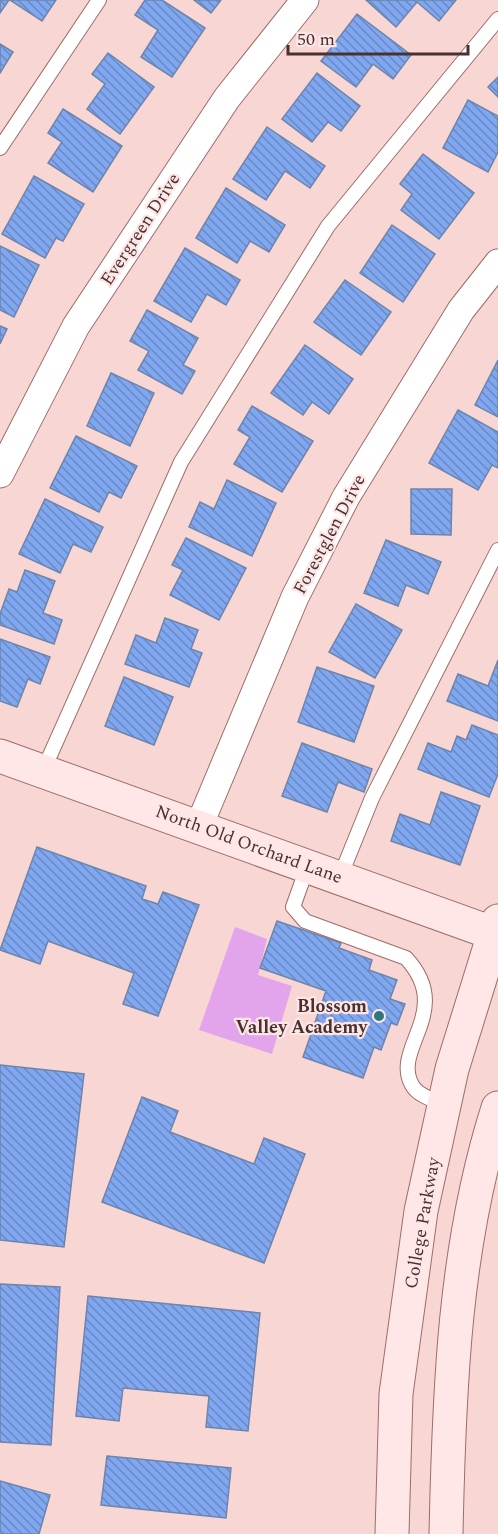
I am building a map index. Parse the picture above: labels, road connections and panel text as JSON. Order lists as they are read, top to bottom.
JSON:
{
  "streets": {
    "main road": ["North Old Orchard Lane", "College Parkway"],
    "street": ["Evergreen Drive", "Forestglen Drive"]
  },
  "crossings": [
    ["Forestglen Drive", "North Old Orchard Lane"],
    ["North Old Orchard Lane", "College Parkway"]
  ],
  "places": ["Blossom Valley Academy"],
  "scale_bar": "50 m"
}
